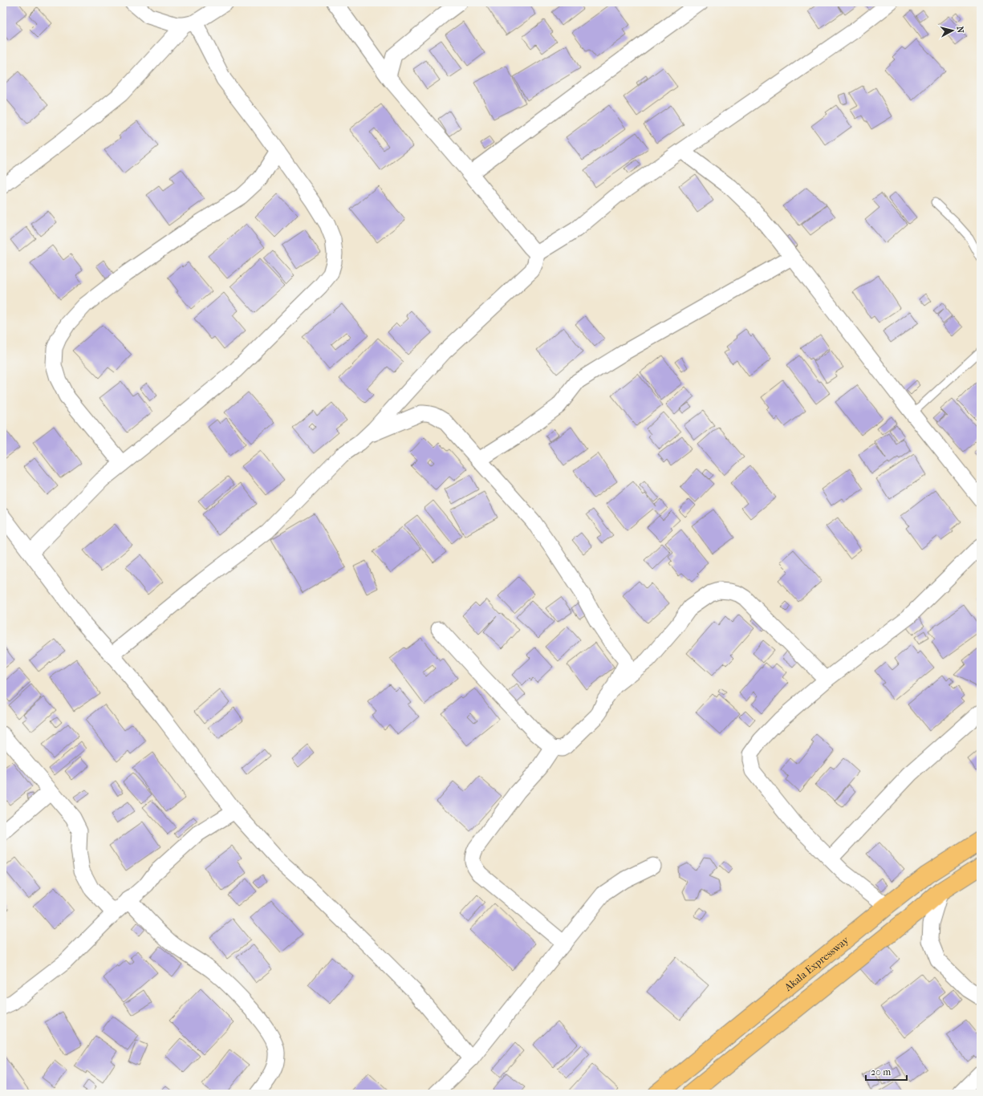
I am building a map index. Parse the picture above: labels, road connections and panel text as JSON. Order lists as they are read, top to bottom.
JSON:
{
  "streets": {
    "main road": ["Akala Expressway"]
  },
  "scale_bar": "20 m",
  "north": "right"
}
